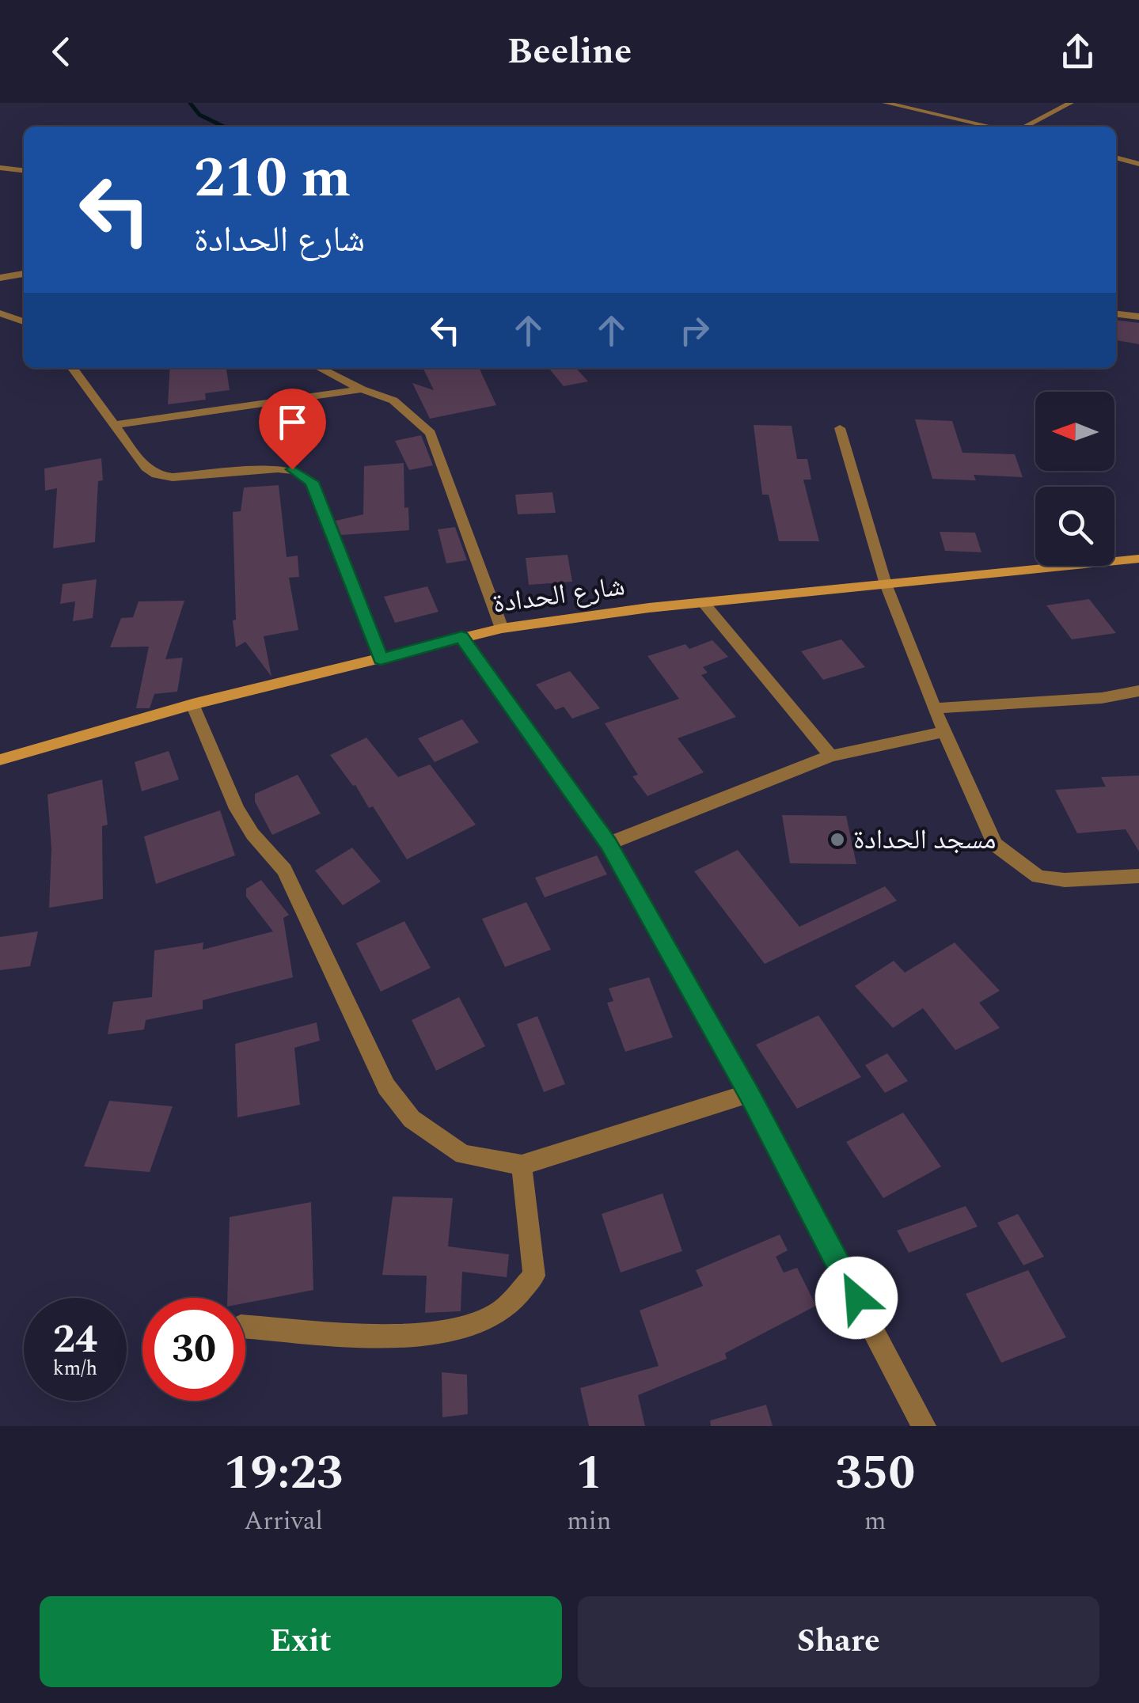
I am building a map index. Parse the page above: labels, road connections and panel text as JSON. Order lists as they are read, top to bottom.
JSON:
{
  "streets": {
    "street": ["شارع الحدادة"]
  },
  "places": ["مسجد الحدادة"],
  "north": "left",
  "page": {
    "header": "Beeline",
    "turn": ["210 m", "شارع الحدادة"],
    "speed": "24 km/h",
    "limit": "30",
    "eta": [
      "19:23",
      "Arrival",
      "1",
      "min",
      "350",
      "m"
    ],
    "buttons": ["Exit", "Share"]
  }
}
